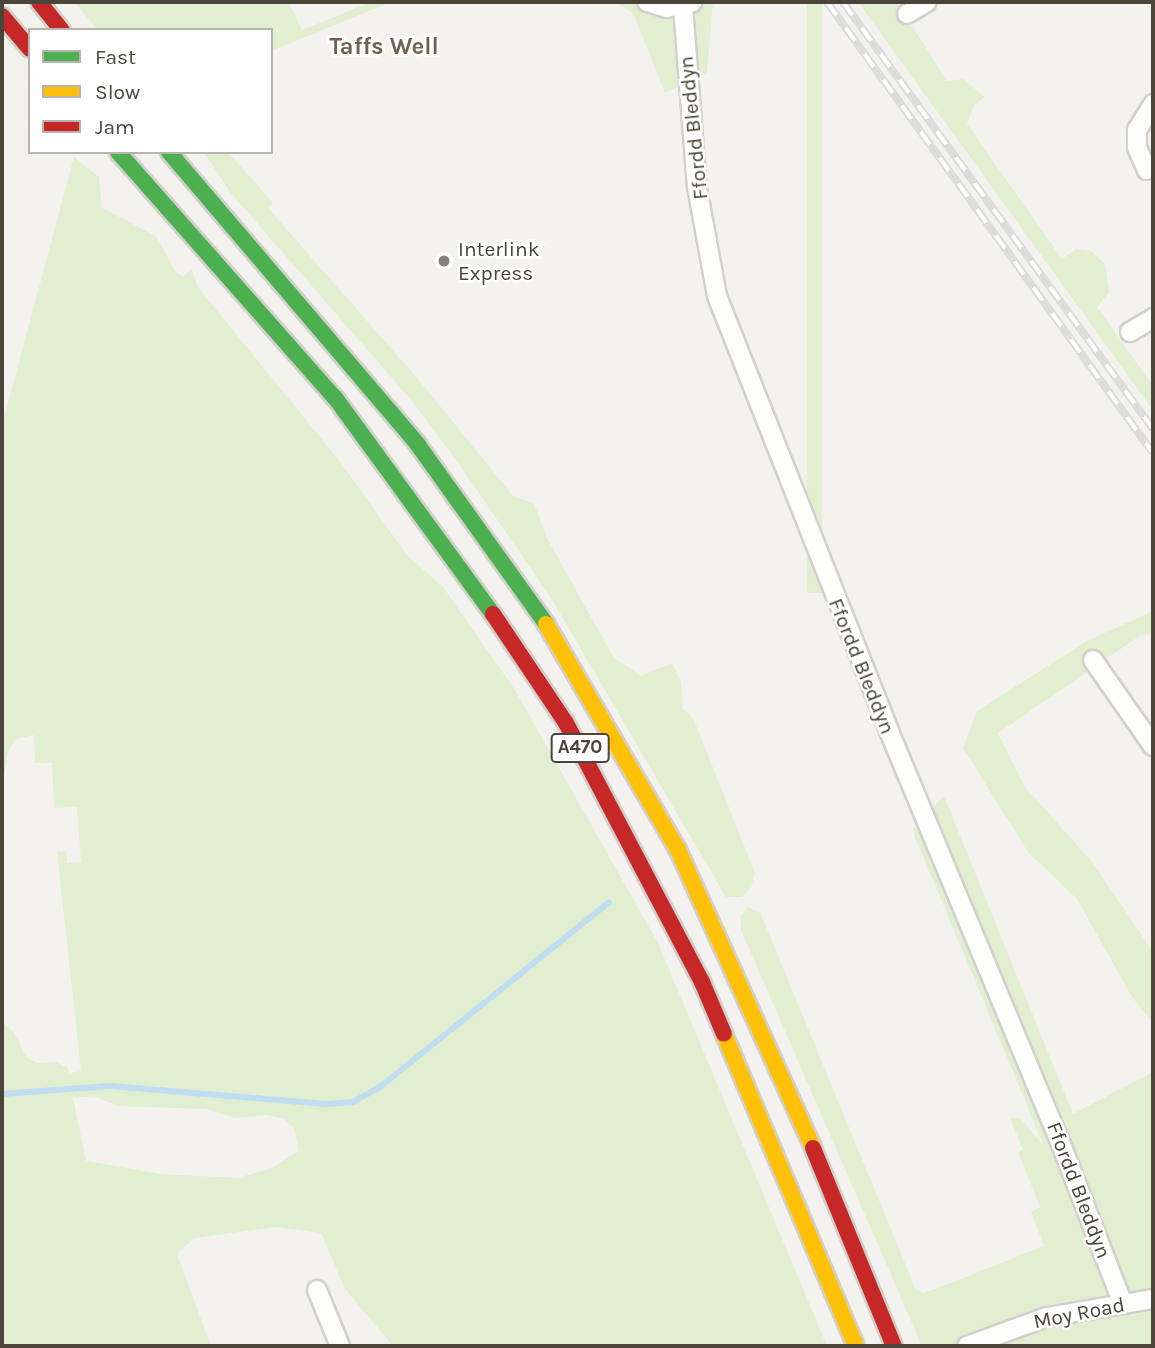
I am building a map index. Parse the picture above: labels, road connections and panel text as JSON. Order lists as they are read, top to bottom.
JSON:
{
  "streets": {
    "highway": ["A470"],
    "street": ["Ffordd Bleddyn", "Moy Road"]
  },
  "crossings": [
    ["Ffordd Bleddyn", "Moy Road"]
  ],
  "districts": ["Taffs Well"],
  "places": ["Interlink Express"],
  "legend": ["Fast", "Slow", "Jam"]
}
